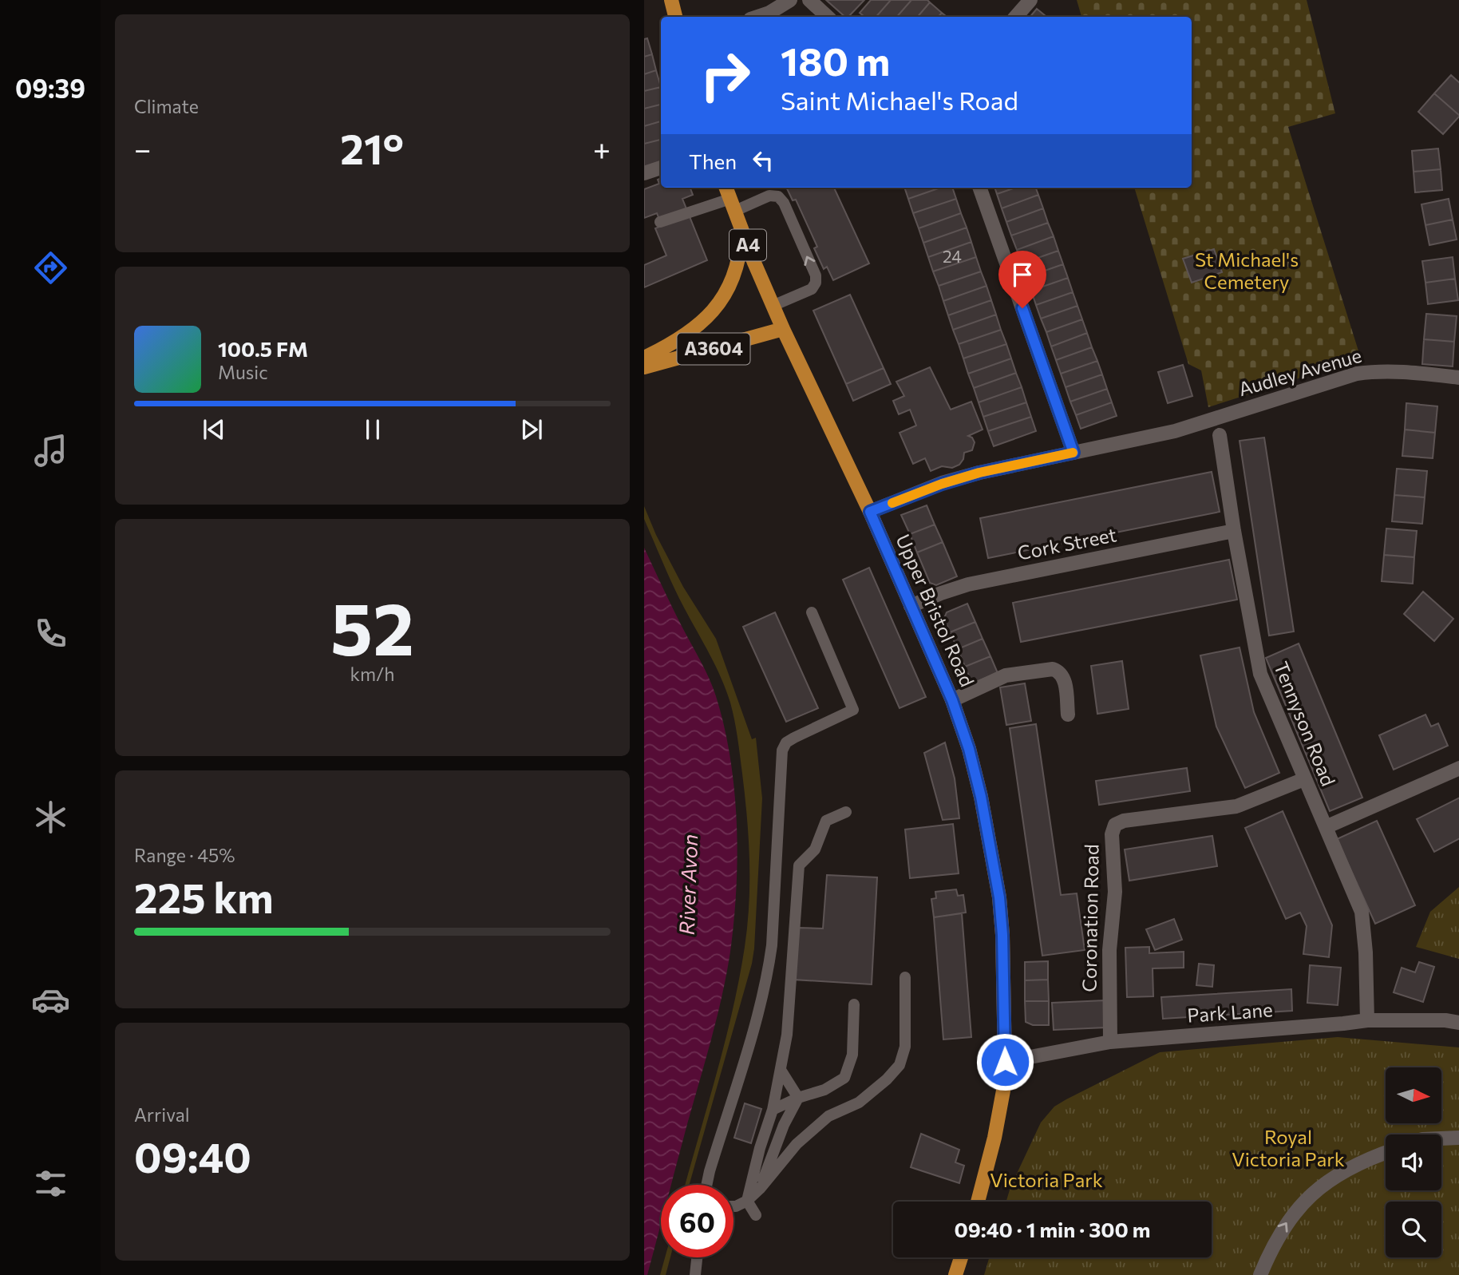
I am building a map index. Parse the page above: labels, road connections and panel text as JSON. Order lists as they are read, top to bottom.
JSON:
{
  "streets": {
    "main road": ["A4", "A3604", "Upper Bristol Road"],
    "street": [
      "Audley Avenue",
      "Cork Street",
      "Tennyson Road",
      "Coronation Road",
      "Park Lane"
    ]
  },
  "crossings": [
    ["A3604", "Upper Bristol Road"],
    ["Audley Avenue", "Upper Bristol Road"],
    ["Cork Street", "Upper Bristol Road"],
    ["Cork Street", "Tennyson Road"],
    ["Upper Bristol Road", "Park Lane"],
    ["Tennyson Road", "Coronation Road"],
    ["Tennyson Road", "Park Lane"],
    ["Coronation Road", "Park Lane"]
  ],
  "water": ["River Avon"],
  "parks": ["St Michael's Cemetery", "Royal Victoria Park", "Victoria Park"],
  "house_numbers": ["24"],
  "north": "right",
  "page": {
    "tabs": "09:39",
    "tile": [
      "Climate",
      ["52", "km/h"],
      ["Range · 45%", "225 km"],
      ["Arrival", "09:40"]
    ],
    "turn": ["180 m", "Saint Michael's Road"],
    "heat": ["−", "21°", "+"],
    "then": "Then",
    "song": ["100.5 FM", "Music"],
    "limit": "60",
    "trip": "09:40 · 1 min · 300 m"
  }
}
